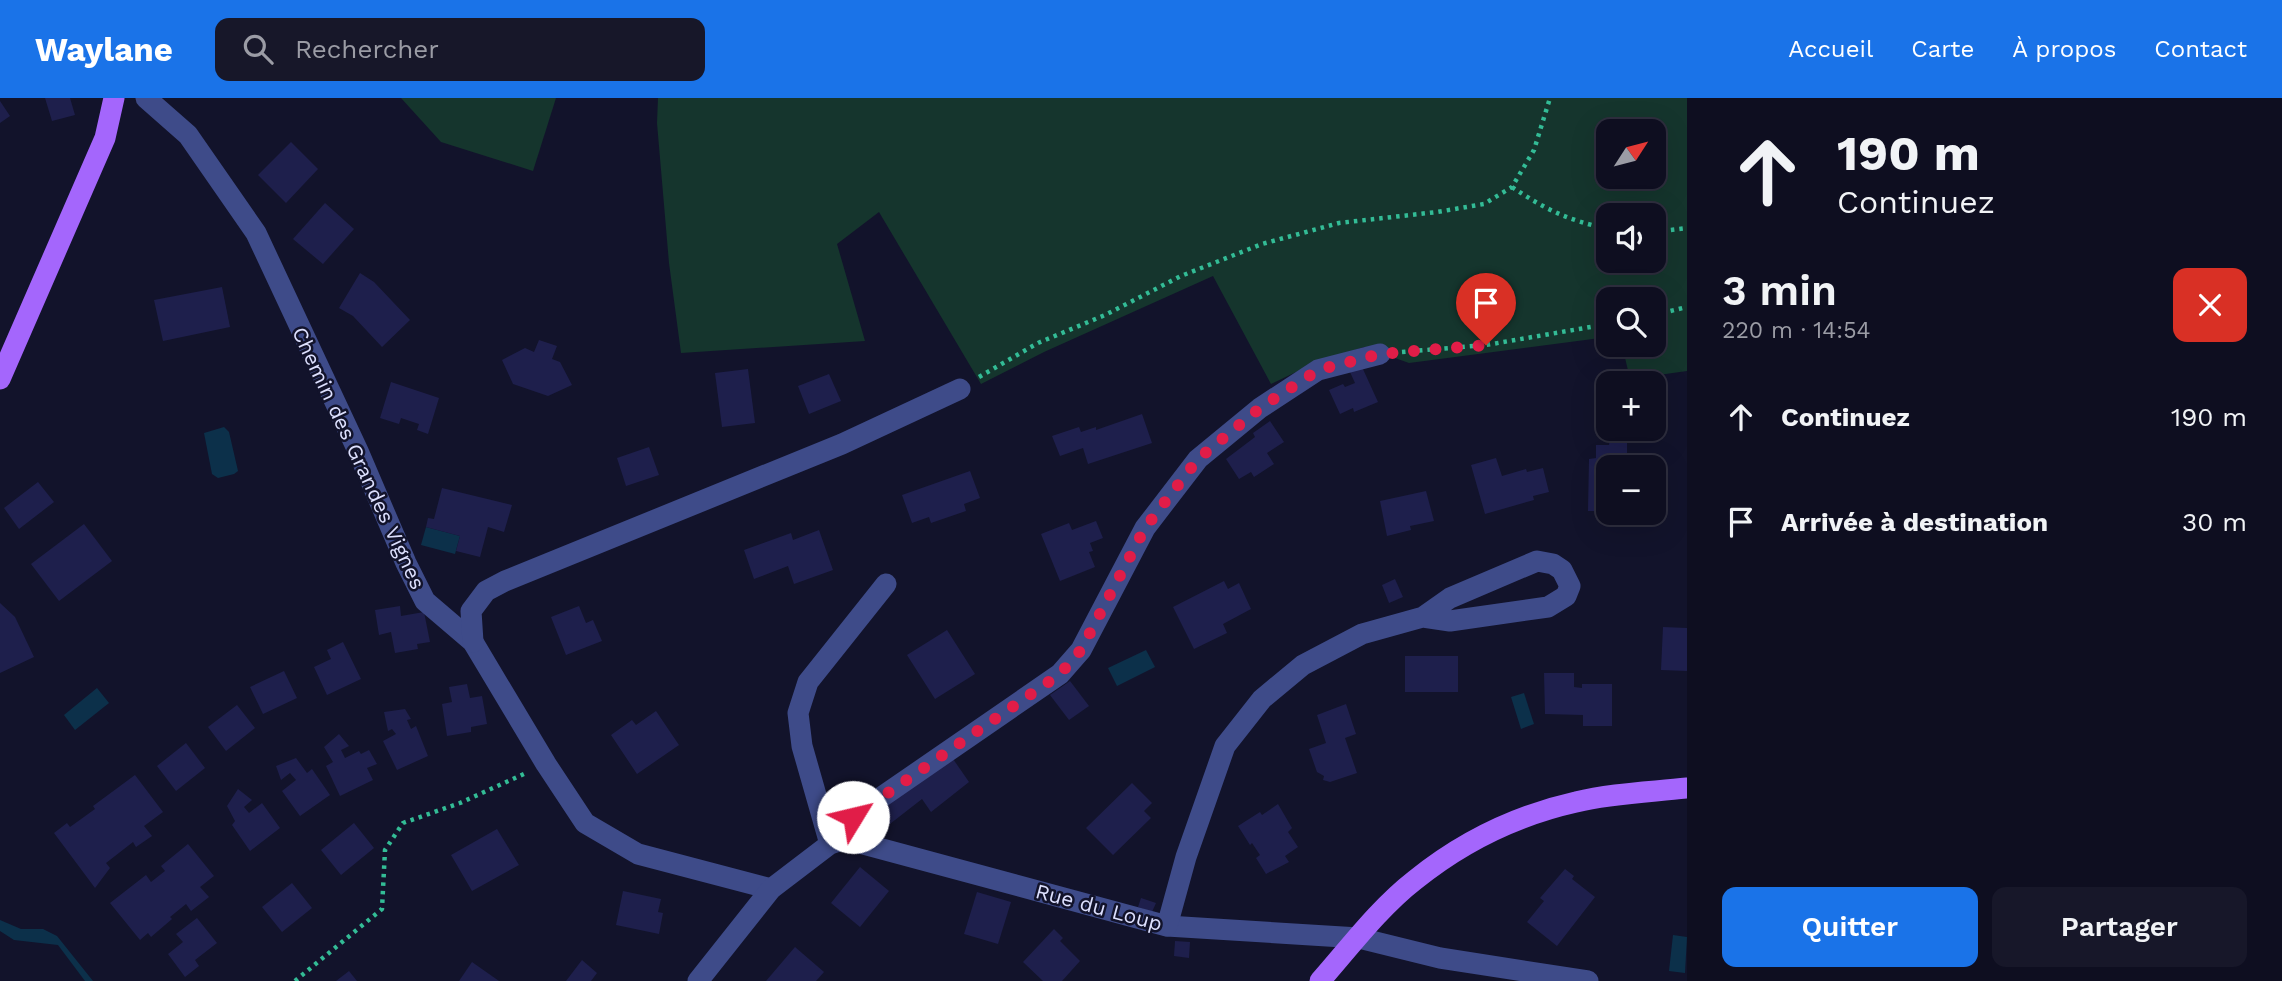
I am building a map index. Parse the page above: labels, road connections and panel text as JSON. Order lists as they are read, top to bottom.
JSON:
{
  "streets": {
    "street": ["Chemin des Grandes Vignes", "Rue du Loup"]
  },
  "north": "top right",
  "page": {
    "header": "Waylane",
    "search": "Rechercher",
    "nav": [
      "Accueil",
      "Carte",
      "À propos",
      "Contact"
    ],
    "turn": ["190 m", "Continuez"],
    "map_buttons": ["+", "−"],
    "heading": ["3 min", "220 m · 14:54"],
    "list": [
      {
        "name": "Continuez",
        "value": "190 m"
      },
      {
        "name": "Arrivée à destination",
        "value": "30 m"
      }
    ],
    "buttons": ["Quitter", "Partager"]
  }
}
